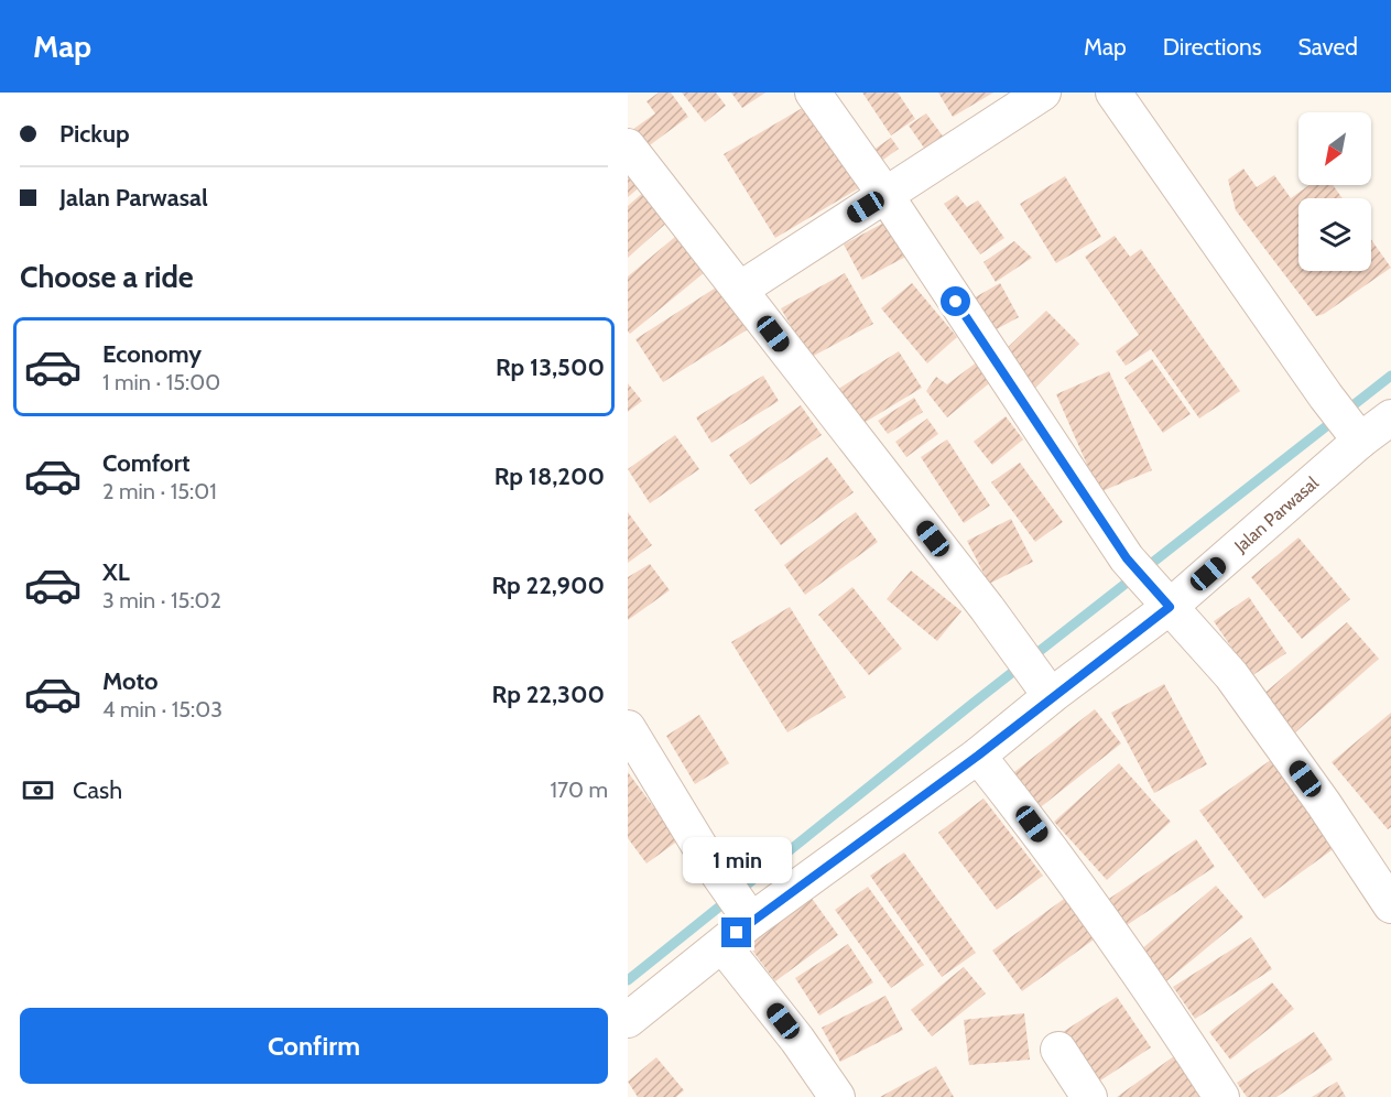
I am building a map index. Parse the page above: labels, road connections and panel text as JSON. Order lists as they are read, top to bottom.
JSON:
{
  "streets": {
    "street": ["Jalan Parwasal"]
  },
  "north": "bottom left",
  "page": {
    "header": "Map",
    "nav": ["Map", "Directions", "Saved"],
    "banner": ["Pickup", "Jalan Parwasal"],
    "heading": "Choose a ride",
    "list": [
      {
        "name": "Economy",
        "note": "1 min · 15:00",
        "value": "Rp 13,500"
      },
      {
        "name": "Comfort",
        "note": "2 min · 15:01",
        "value": "Rp 18,200"
      },
      {
        "name": "XL",
        "note": "3 min · 15:02",
        "value": "Rp 22,900"
      },
      {
        "name": "Moto",
        "note": "4 min · 15:03",
        "value": "Rp 22,300"
      }
    ],
    "pay": ["Cash", "170 m"],
    "bubble": "1 min",
    "buttons": "Confirm"
  }
}
